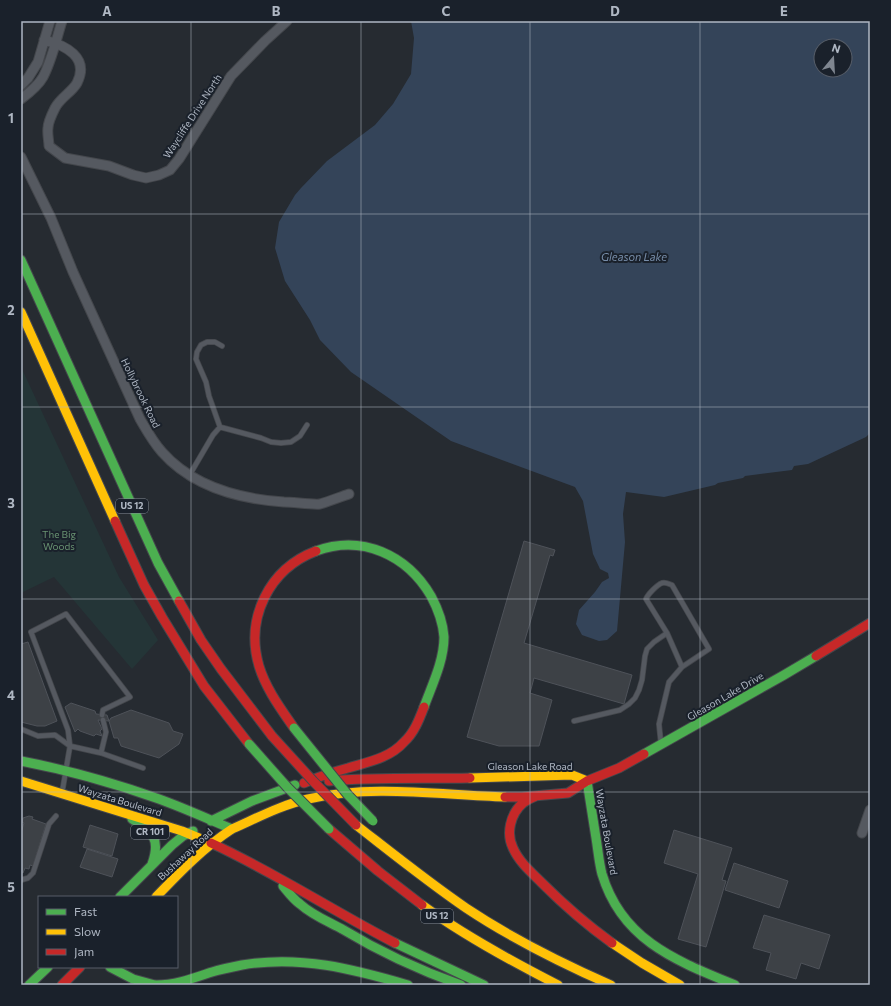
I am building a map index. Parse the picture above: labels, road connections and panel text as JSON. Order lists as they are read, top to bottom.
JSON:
{
  "streets": {
    "main road": [
      "US 12",
      "Gleason Lake Drive",
      "Gleason Lake Road",
      "Wayzata Boulevard",
      "CR 101",
      "Bushaway Road"
    ],
    "street": ["Waycliffe Drive North", "Hollybrook Road"]
  },
  "crossings": [
    ["Gleason Lake Drive", "Gleason Lake Road"],
    ["Gleason Lake Drive", "Wayzata Boulevard"],
    ["Gleason Lake Road", "Wayzata Boulevard"],
    ["Gleason Lake Road", "Bushaway Road"],
    ["Wayzata Boulevard", "CR 101"],
    ["Wayzata Boulevard", "Bushaway Road"],
    ["CR 101", "Bushaway Road"]
  ],
  "water": ["Gleason Lake"],
  "parks": ["The Big Woods"],
  "legend": ["Fast", "Slow", "Jam"],
  "north": "top",
  "grid": {
    "columns": [
      "A",
      "B",
      "C",
      "D",
      "E"
    ],
    "rows": [
      "1",
      "2",
      "3",
      "4",
      "5"
    ]
  }
}
